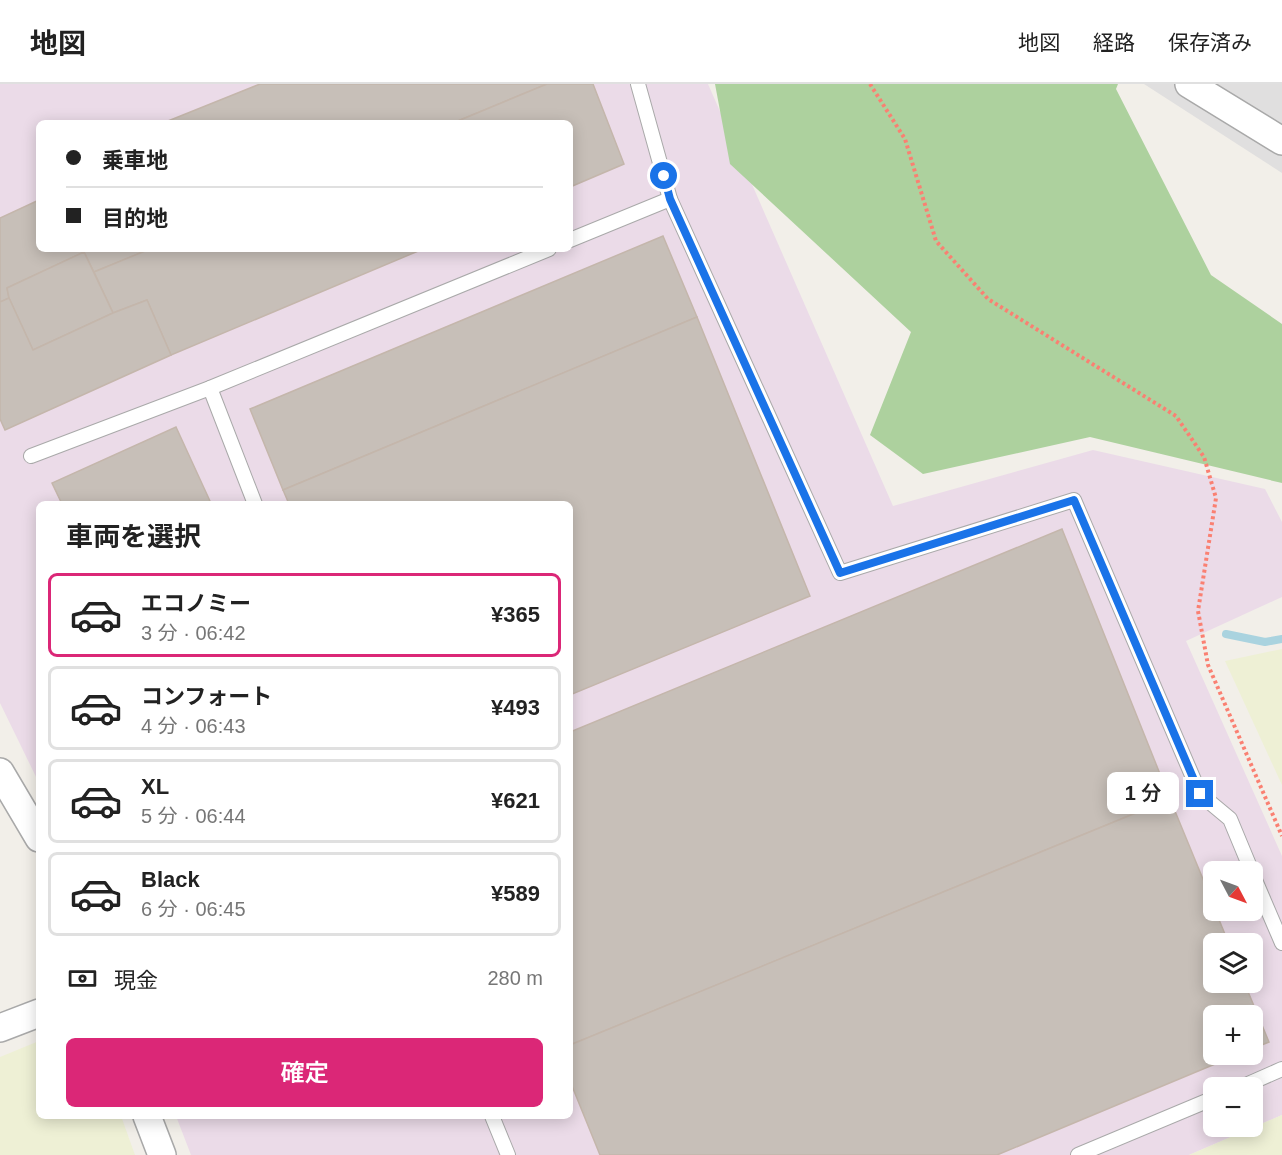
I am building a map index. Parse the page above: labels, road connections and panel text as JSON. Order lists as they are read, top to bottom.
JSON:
{
  "north": "bottom right",
  "page": {
    "header": "地図",
    "nav": ["地図", "経路", "保存済み"],
    "banner": ["乗車地", "目的地"],
    "heading": "車両を選択",
    "list": [
      {
        "name": "エコノミー",
        "note": "3 分 · 06:42",
        "value": "¥365"
      },
      {
        "name": "コンフォート",
        "note": "4 分 · 06:43",
        "value": "¥493"
      },
      {
        "name": "XL",
        "note": "5 分 · 06:44",
        "value": "¥621"
      },
      {
        "name": "Black",
        "note": "6 分 · 06:45",
        "value": "¥589"
      }
    ],
    "bubble": "1 分",
    "map_buttons": ["+", "−"],
    "pay": ["現金", "280 m"],
    "buttons": "確定"
  }
}
